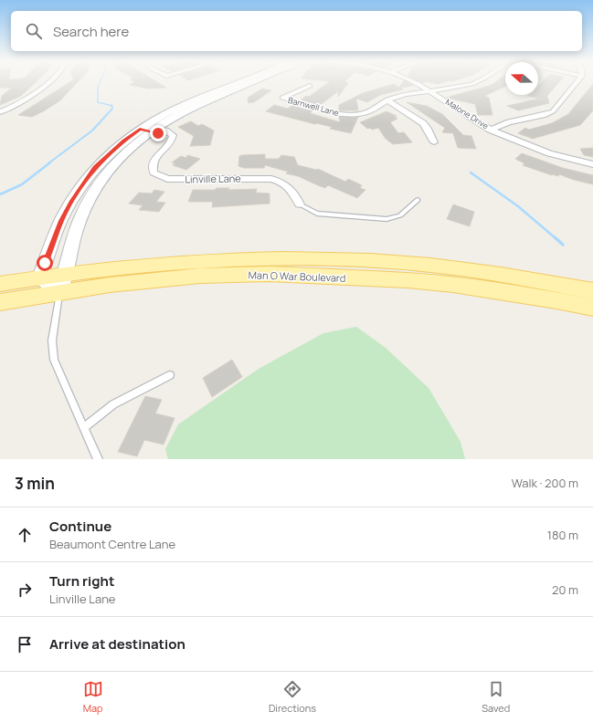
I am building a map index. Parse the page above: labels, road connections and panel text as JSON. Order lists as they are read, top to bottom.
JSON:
{
  "streets": {
    "main road": ["Man O War Boulevard"],
    "street": ["Barnwell Lane", "Malone Drive", "Linville Lane"]
  },
  "crossings": [
    ["Barnwell Lane", "Malone Drive"]
  ],
  "north": "left",
  "page": {
    "search": "Search here",
    "heading": ["3 min", "Walk · 200 m"],
    "list": [
      ["Continue", "Beaumont Centre Lane", "180 m"],
      ["Turn right", "Linville Lane", "20 m"],
      "Arrive at destination"
    ],
    "nav": ["Map", "Directions", "Saved"]
  }
}
